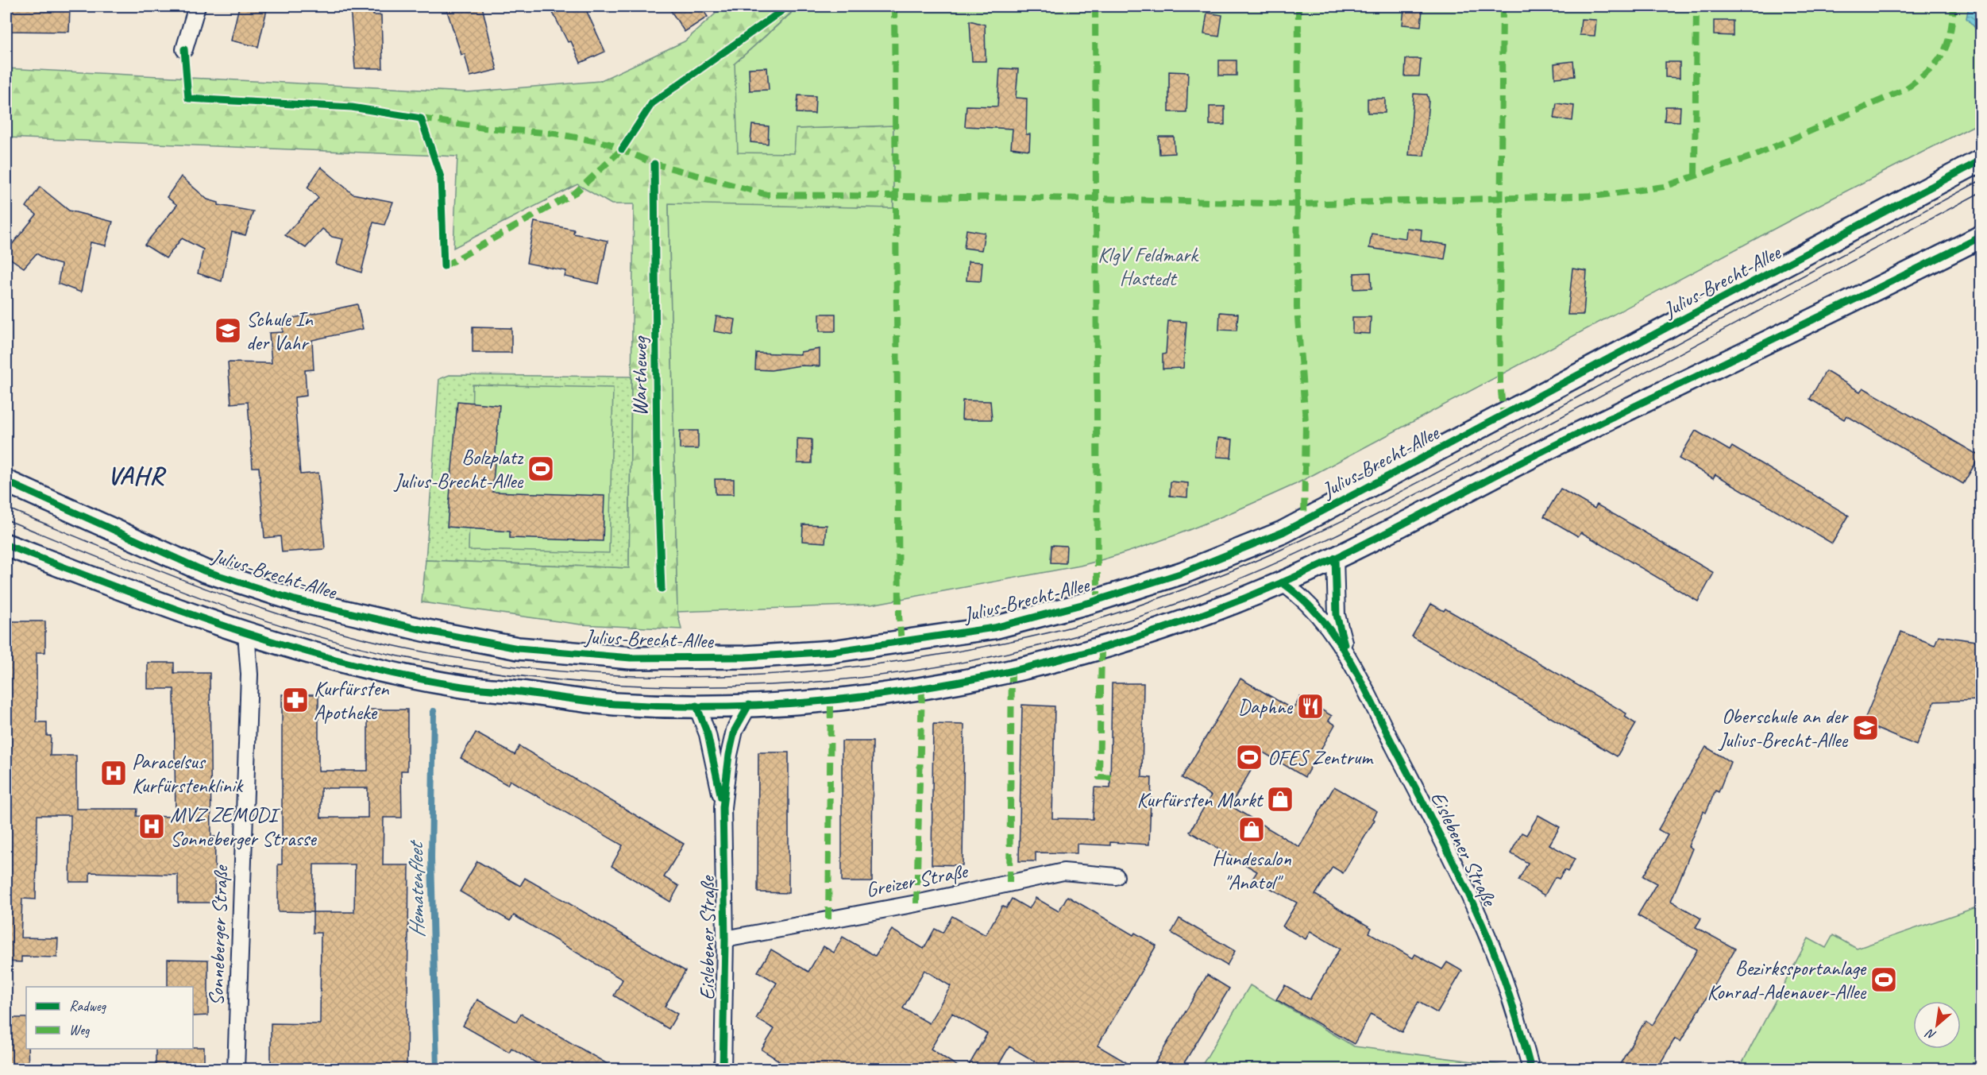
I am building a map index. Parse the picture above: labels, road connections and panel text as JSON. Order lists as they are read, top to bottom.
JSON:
{
  "streets": {
    "main road": ["Julius-Brecht-Allee"],
    "street": ["Eislebener Straße", "Greizer Straße", "Sonneberger Straße"],
    "cycle path": ["Wartheweg"]
  },
  "crossings": [
    ["Eislebener Straße", "Greizer Straße"]
  ],
  "districts": ["VAHR"],
  "water": ["Hematenfleet"],
  "parks": ["KlgV Feldmark Hastedt"],
  "places": {
    "school or university": ["Schule In der Vahr", "Oberschule an der Julius-Brecht-Allee"],
    "sports": ["Bolzplatz Julius-Brecht-Allee", "OFES Zentrum", "Bezirkssportanlage Konrad-Adenauer-Allee"],
    "pharmacy": ["Kurfürsten Apotheke"],
    "restaurant": ["Daphne"],
    "hospital": ["Paracelsus Kurfürstenklinik", "MVZ ZEMODI Sonneberger Strasse"],
    "shop": ["Kurfürsten Markt", "Hundesalon \"Anatol\""]
  },
  "legend": ["Radweg", "Weg"],
  "north": "bottom left"
}
